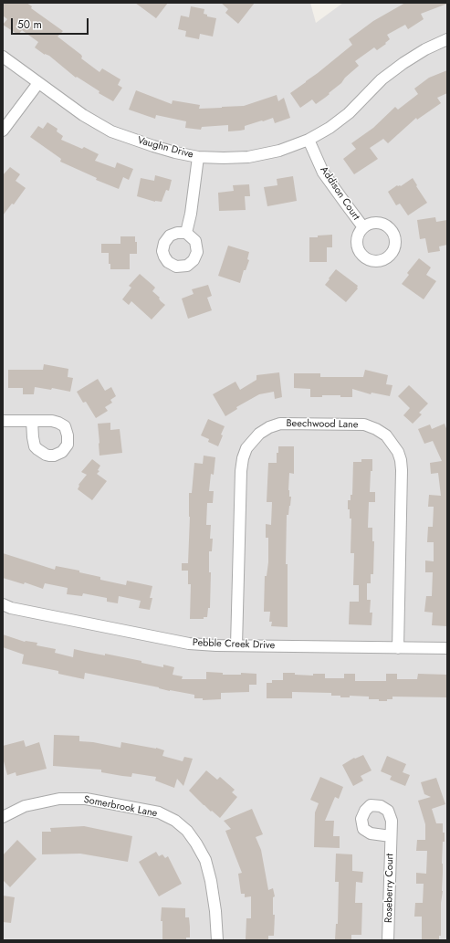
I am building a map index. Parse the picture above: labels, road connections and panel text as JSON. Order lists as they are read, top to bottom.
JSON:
{
  "streets": {
    "street": [
      "Vaughn Drive",
      "Addison Court",
      "Beechwood Lane",
      "Pebble Creek Drive",
      "Somerbrook Lane",
      "Roseberry Court"
    ]
  },
  "crossings": [
    ["Vaughn Drive", "Addison Court"],
    ["Beechwood Lane", "Pebble Creek Drive"]
  ],
  "scale_bar": "50 m"
}
